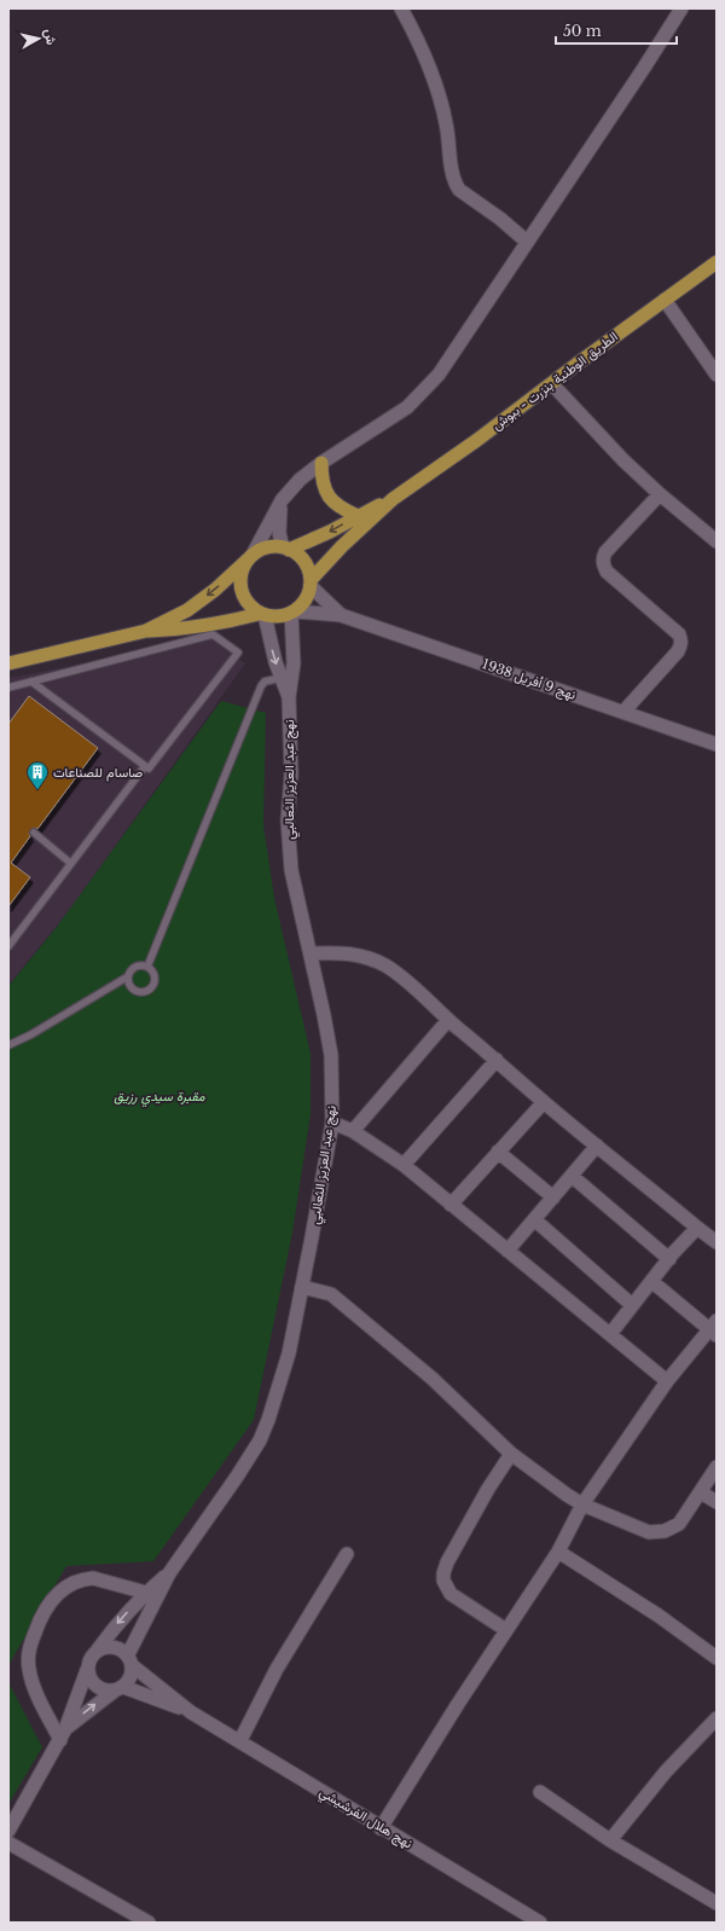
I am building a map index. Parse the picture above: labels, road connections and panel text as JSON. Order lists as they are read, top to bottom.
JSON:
{
  "streets": {
    "main road": ["الطريق الوطنية بنزرت - ببوش"],
    "street": ["نهج 9 أفريل 1938", "نهج عبد العزيز الثعالبي", "نهج هلال الفرشيشي"]
  },
  "crossings": [
    ["نهج عبد العزيز الثعالبي", "نهج هلال الفرشيشي"]
  ],
  "parks": ["مقبرة سيدي رزيق"],
  "places": {
    "building": ["صاسام للصناعات"]
  },
  "scale_bar": "50 m",
  "north": "right"
}
